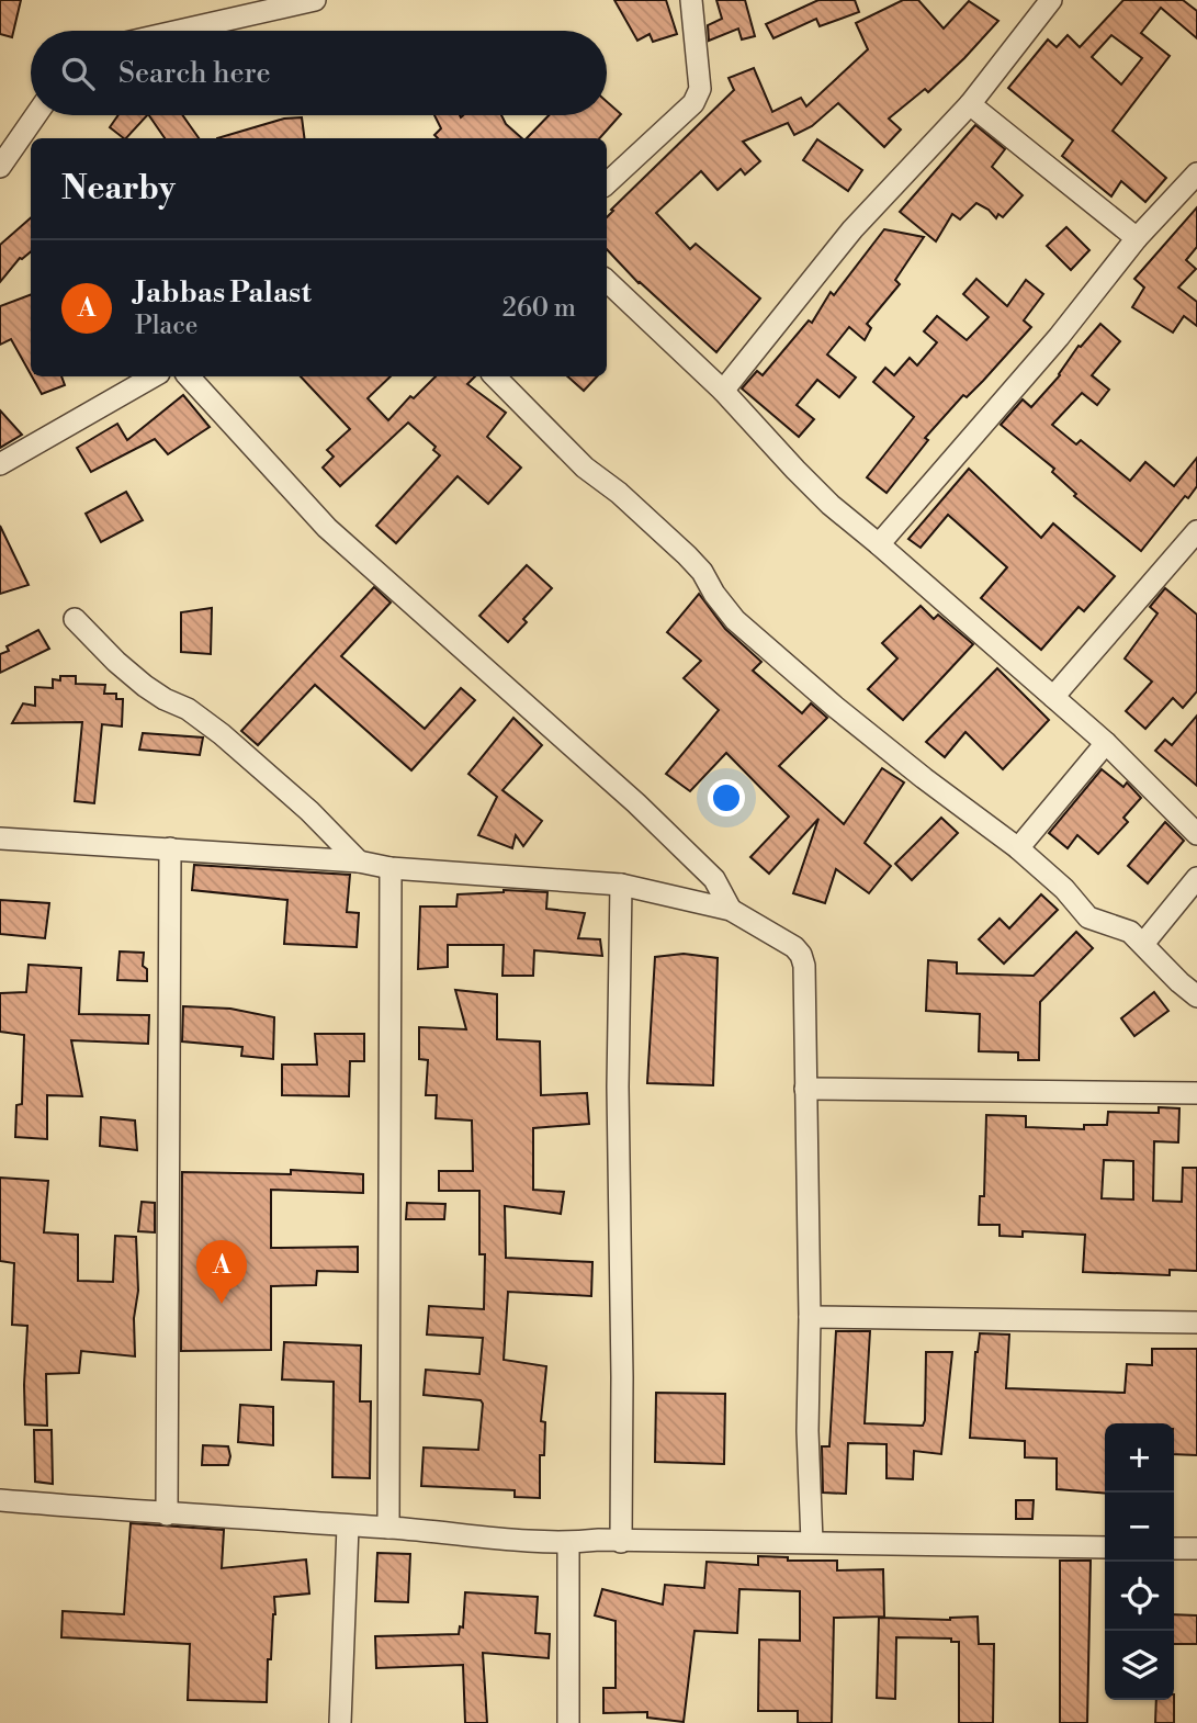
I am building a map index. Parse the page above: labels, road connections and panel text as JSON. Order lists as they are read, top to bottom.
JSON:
{
  "page": {
    "search": "Search here",
    "heading": "Nearby",
    "list": [
      {
        "mark": "A",
        "name": "Jabbas Palast",
        "note": "Place",
        "value": "260 m"
      }
    ],
    "pins": "A",
    "map_buttons": ["+", "−"]
  }
}
